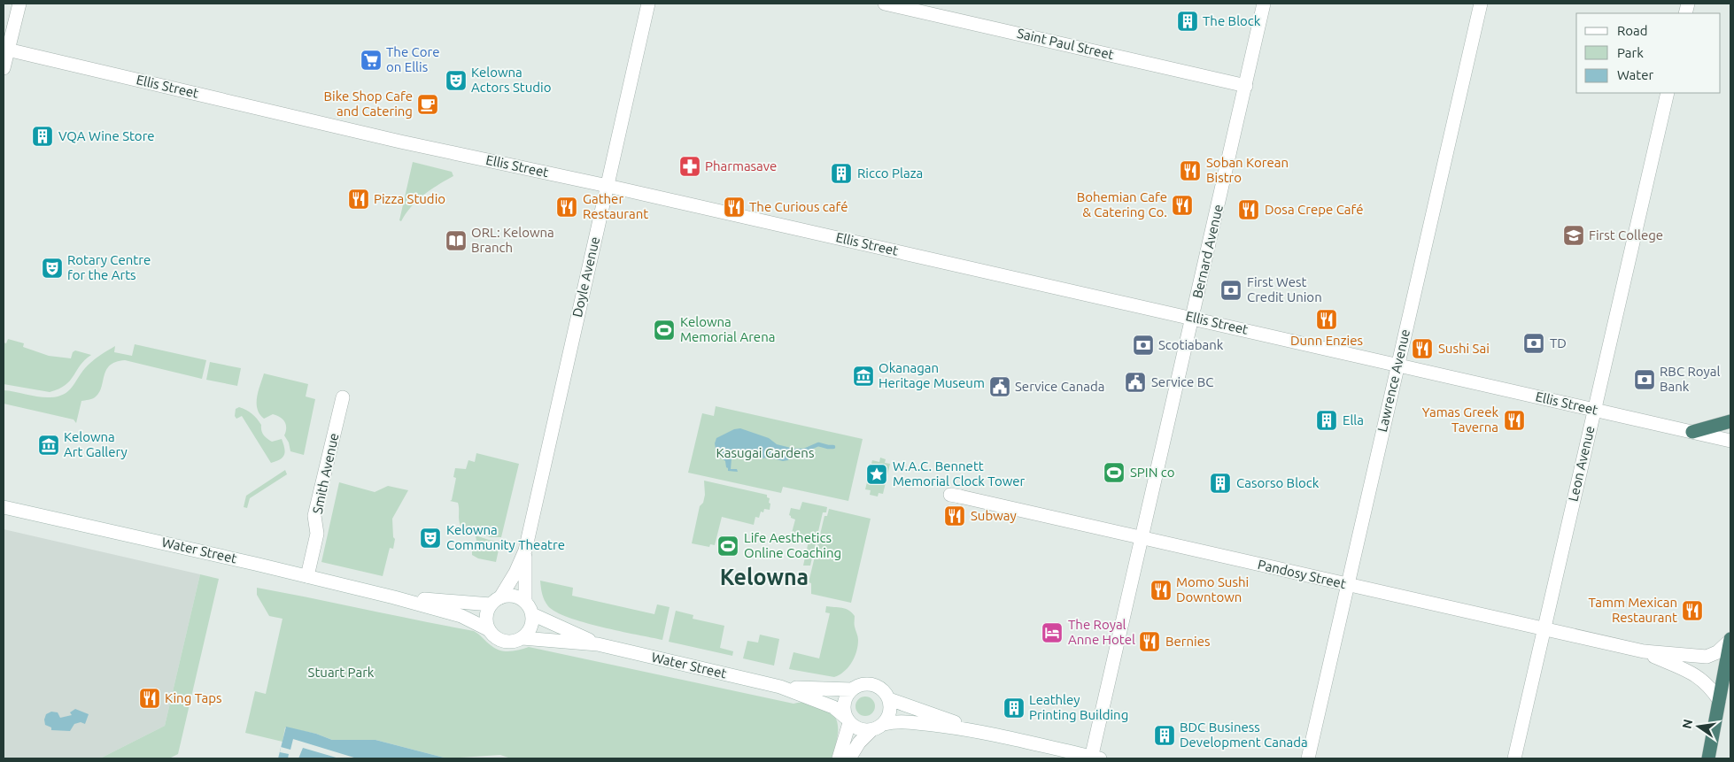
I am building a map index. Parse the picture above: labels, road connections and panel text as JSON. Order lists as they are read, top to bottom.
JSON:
{
  "streets": {
    "street": [
      "Saint Paul Street",
      "Ellis Street",
      "Bernard Avenue",
      "Doyle Avenue",
      "Lawrence Avenue",
      "Leon Avenue",
      "Smith Avenue",
      "Water Street",
      "Pandosy Street"
    ]
  },
  "crossings": [
    ["Saint Paul Street", "Bernard Avenue"],
    ["Ellis Street", "Bernard Avenue"],
    ["Ellis Street", "Doyle Avenue"],
    ["Ellis Street", "Lawrence Avenue"],
    ["Ellis Street", "Leon Avenue"],
    ["Bernard Avenue", "Pandosy Street"],
    ["Doyle Avenue", "Water Street"],
    ["Lawrence Avenue", "Pandosy Street"],
    ["Leon Avenue", "Pandosy Street"],
    ["Smith Avenue", "Water Street"]
  ],
  "districts": ["Kelowna"],
  "parks": ["Kasugai Gardens", "Stuart Park"],
  "places": {
    "building": [
      "The Block",
      "VQA Wine Store",
      "Ricco Plaza",
      "Ella",
      "Casorso Block",
      "Leathley Printing Building",
      "BDC Business Development Canada"
    ],
    "supermarket": ["The Core on Ellis"],
    "theatre": ["Kelowna Actors Studio", "Rotary Centre for the Arts", "Kelowna Community Theatre"],
    "cafe": ["Bike Shop Cafe and Catering"],
    "pharmacy": ["Pharmasave"],
    "restaurant": [
      "Soban Korean Bistro",
      "Pizza Studio",
      "Bohemian Cafe & Catering Co.",
      "Gather Restaurant",
      "The Curious café",
      "Dosa Crepe Café",
      "Dunn Enzies",
      "Sushi Sai",
      "Yamas Greek Taverna",
      "Subway",
      "Momo Sushi Downtown",
      "Tamm Mexican Restaurant",
      "Bernies",
      "King Taps"
    ],
    "school or university": ["First College"],
    "library": ["ORL: Kelowna Branch"],
    "bank": [
      "First West Credit Union",
      "TD",
      "Scotiabank",
      "RBC Royal Bank"
    ],
    "sports": ["Kelowna Memorial Arena", "SPIN co", "Life Aesthetics Online Coaching"],
    "museum": ["Okanagan Heritage Museum", "Kelowna Art Gallery"],
    "public building": ["Service BC", "Service Canada"],
    "place": ["W.A.C. Bennett Memorial Clock Tower"],
    "hotel": ["The Royal Anne Hotel"]
  },
  "legend": ["Road", "Park", "Water"],
  "north": "left"
}
